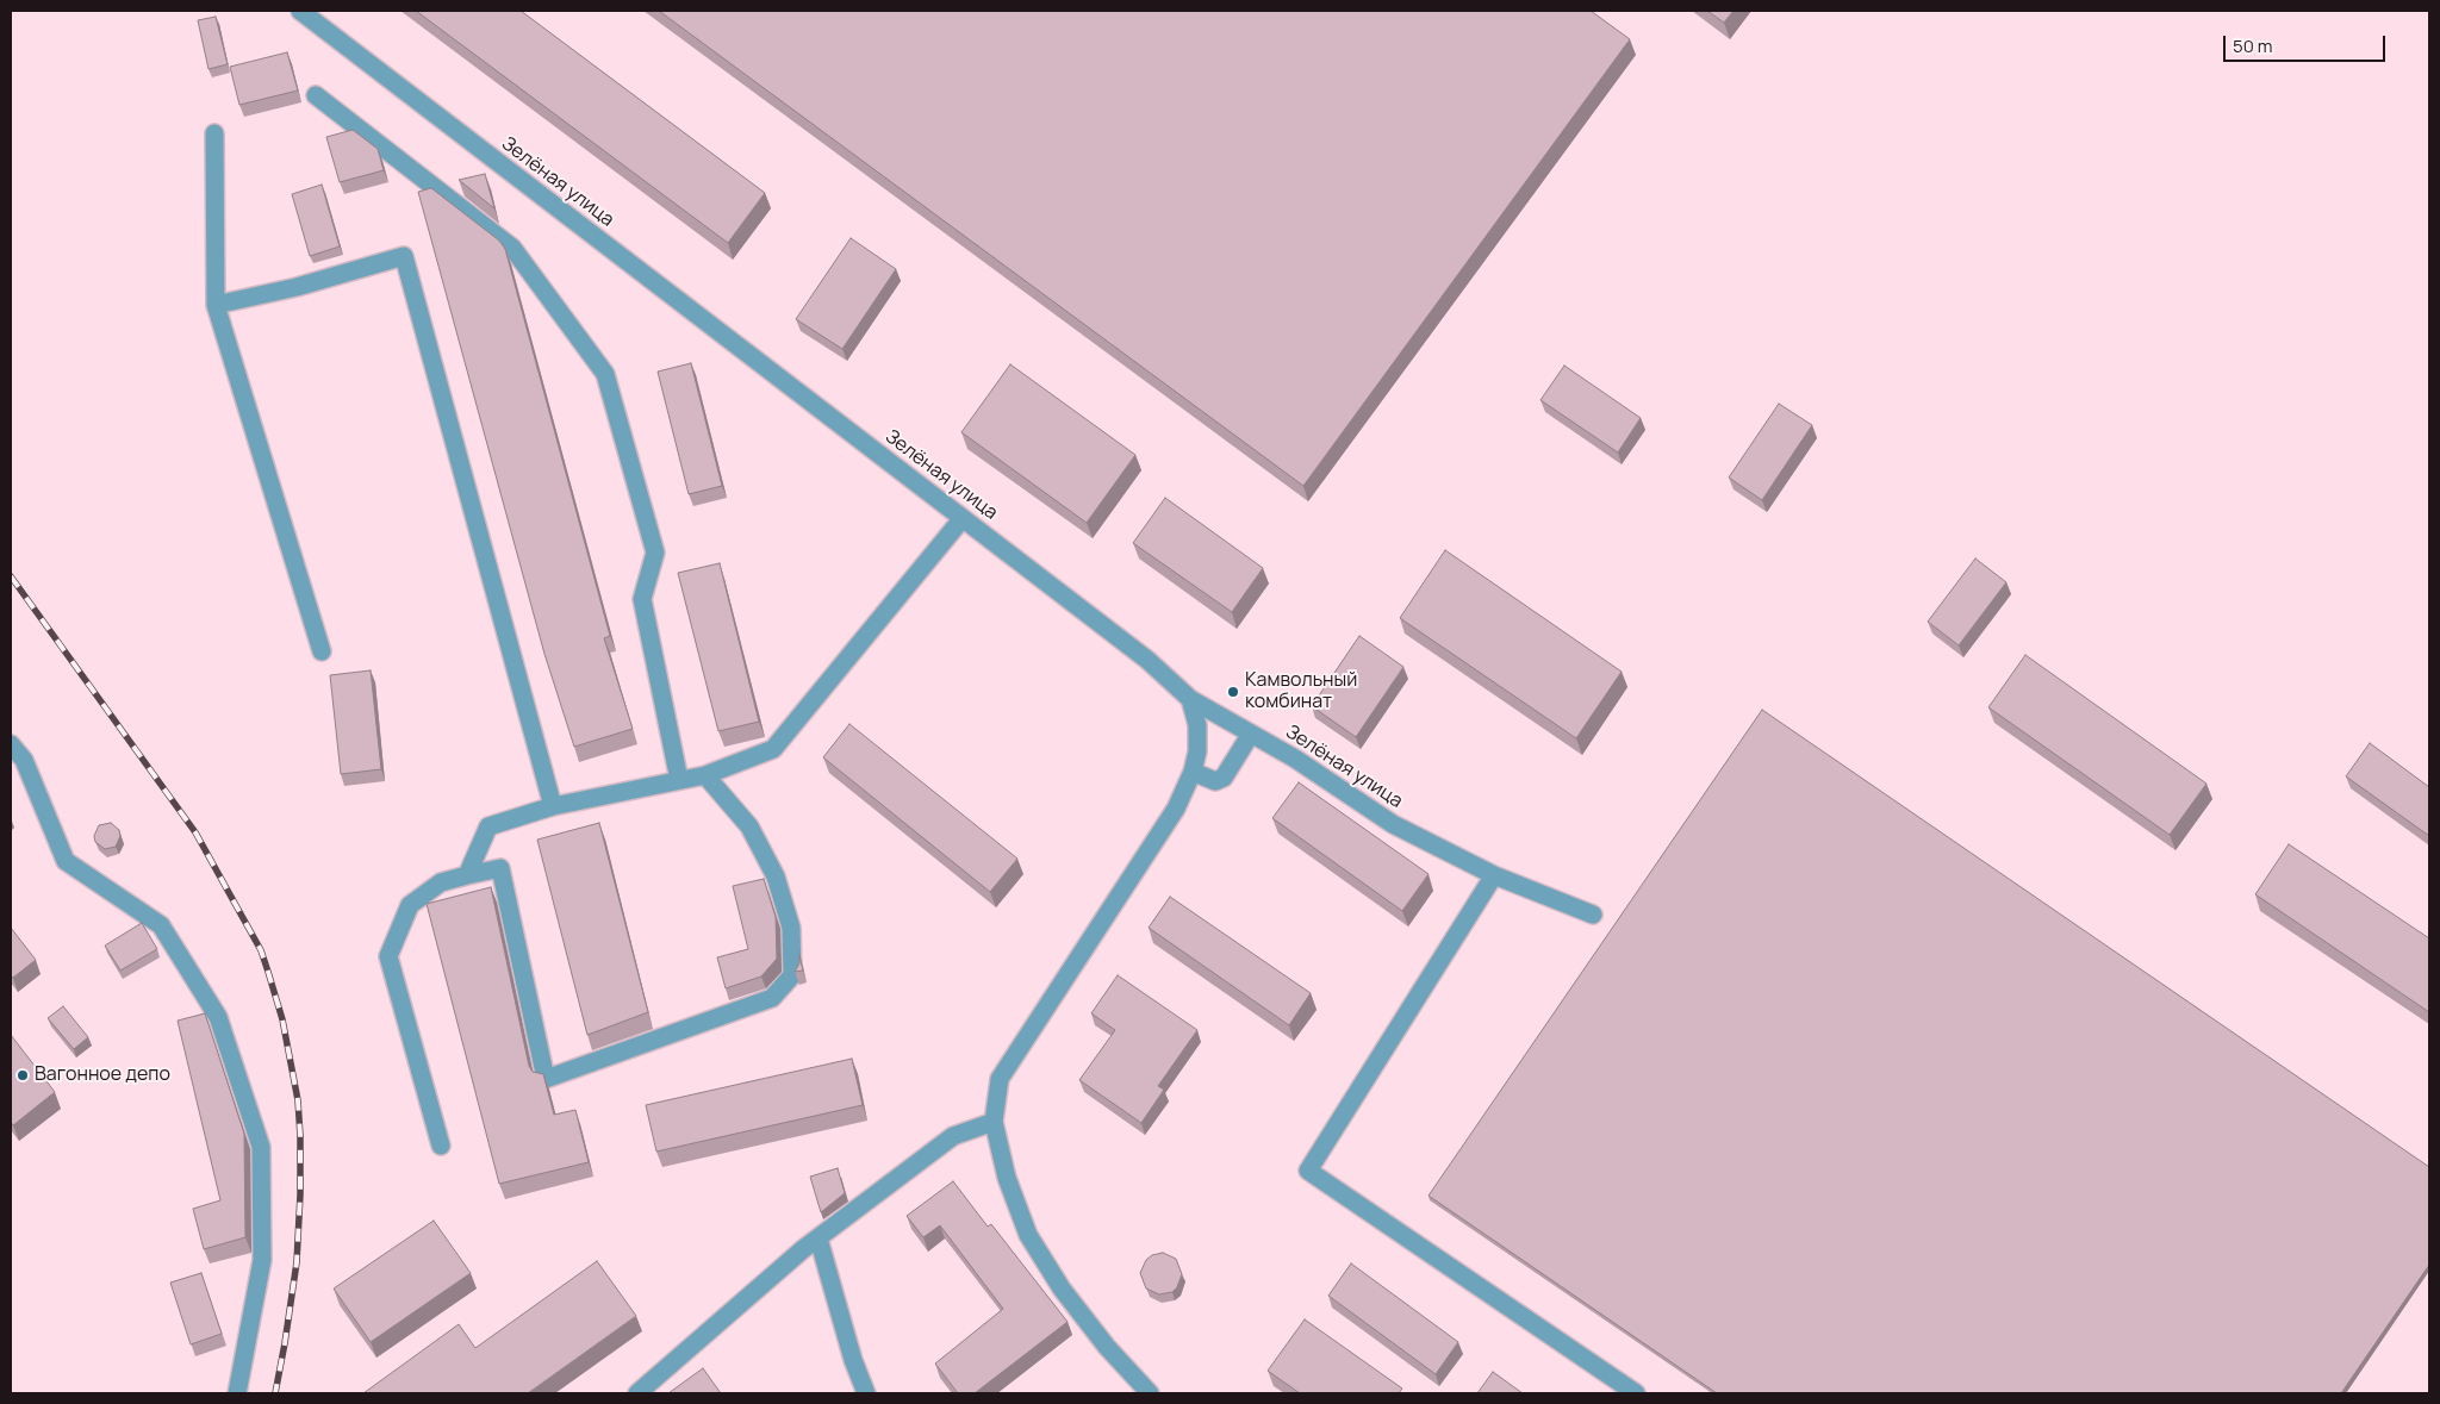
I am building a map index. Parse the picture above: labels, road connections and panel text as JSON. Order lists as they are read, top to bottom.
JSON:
{
  "streets": {
    "street": ["Зелёная улица"]
  },
  "places": ["Камвольный комбинат", "Вагонное депо"],
  "scale_bar": "50 m"
}
